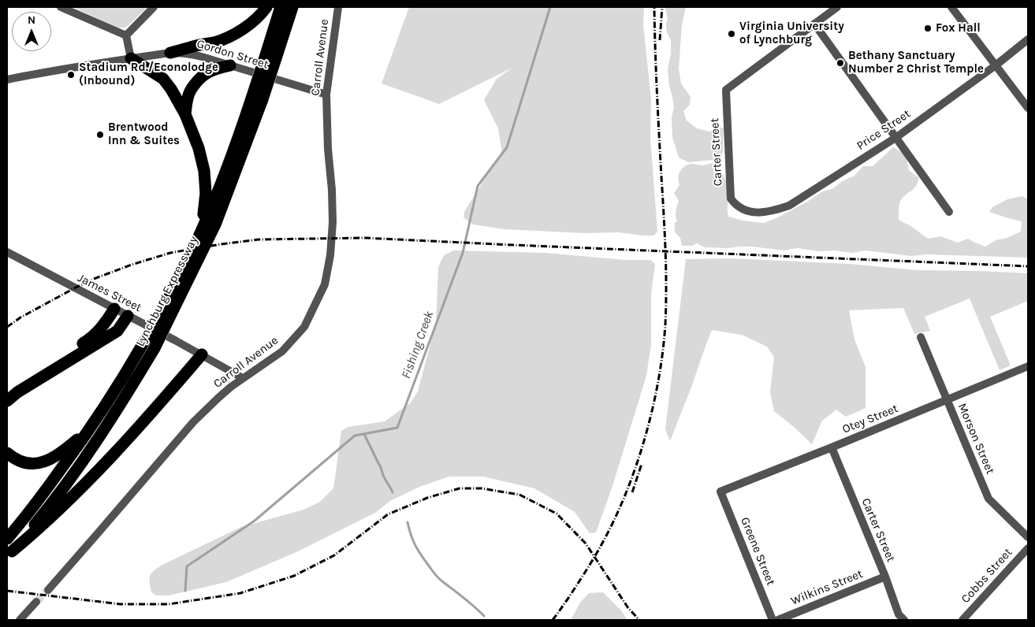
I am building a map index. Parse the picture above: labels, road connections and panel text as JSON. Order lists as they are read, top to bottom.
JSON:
{
  "streets": {
    "highway": ["Lynchburg Expressway"],
    "street": [
      "Gordon Street",
      "Carroll Avenue",
      "Price Street",
      "Carter Street",
      "James Street",
      "Otey Street",
      "Morson Street",
      "Greene Street",
      "Cobbs Street",
      "Wilkins Street"
    ]
  },
  "crossings": [
    ["Gordon Street", "Carroll Avenue"],
    ["Carroll Avenue", "James Street"],
    ["Price Street", "Carter Street"],
    ["Carter Street", "Otey Street"],
    ["Carter Street", "Wilkins Street"],
    ["Otey Street", "Morson Street"],
    ["Otey Street", "Greene Street"]
  ],
  "water": ["Fishing Creek"],
  "places": [
    "Fox Hall",
    "Virginia University of Lynchburg",
    "Bethany Sanctuary Number 2 Christ Temple",
    "Stadium Rd./Econolodge (Inbound)",
    "Brentwood Inn & Suites"
  ],
  "north": "top"
}
